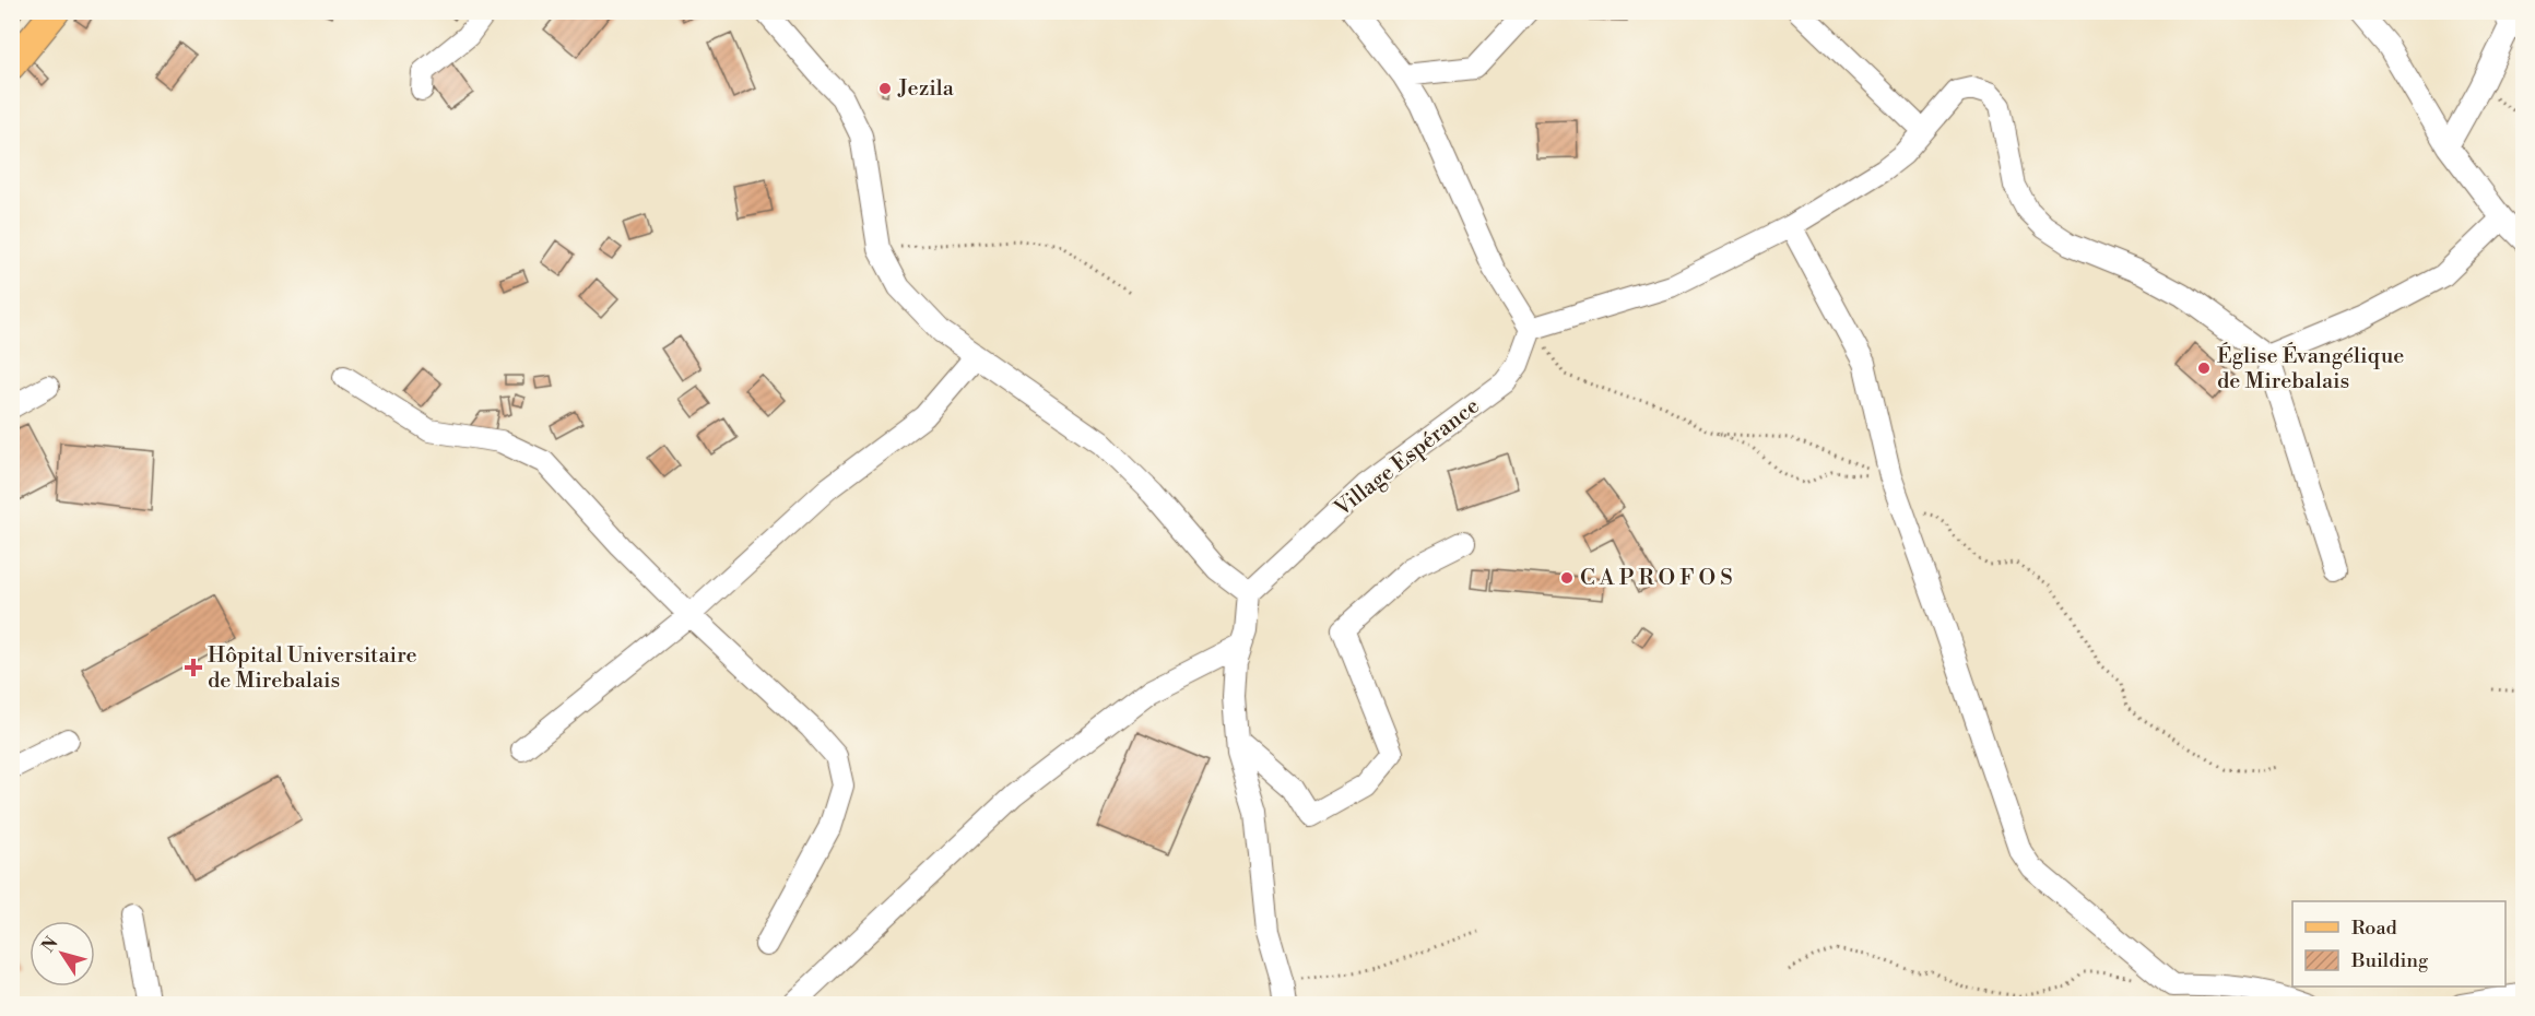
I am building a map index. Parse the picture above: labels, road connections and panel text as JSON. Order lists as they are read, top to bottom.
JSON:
{
  "streets": {
    "street": ["Village Espérance"]
  },
  "places": {
    "other": ["Jezila", "Église Évangélique de Mirebalais", "C A P R O F O S"],
    "health": ["Hôpital Universitaire de Mirebalais"]
  },
  "legend": ["Road", "Building"],
  "north": "top left"
}
